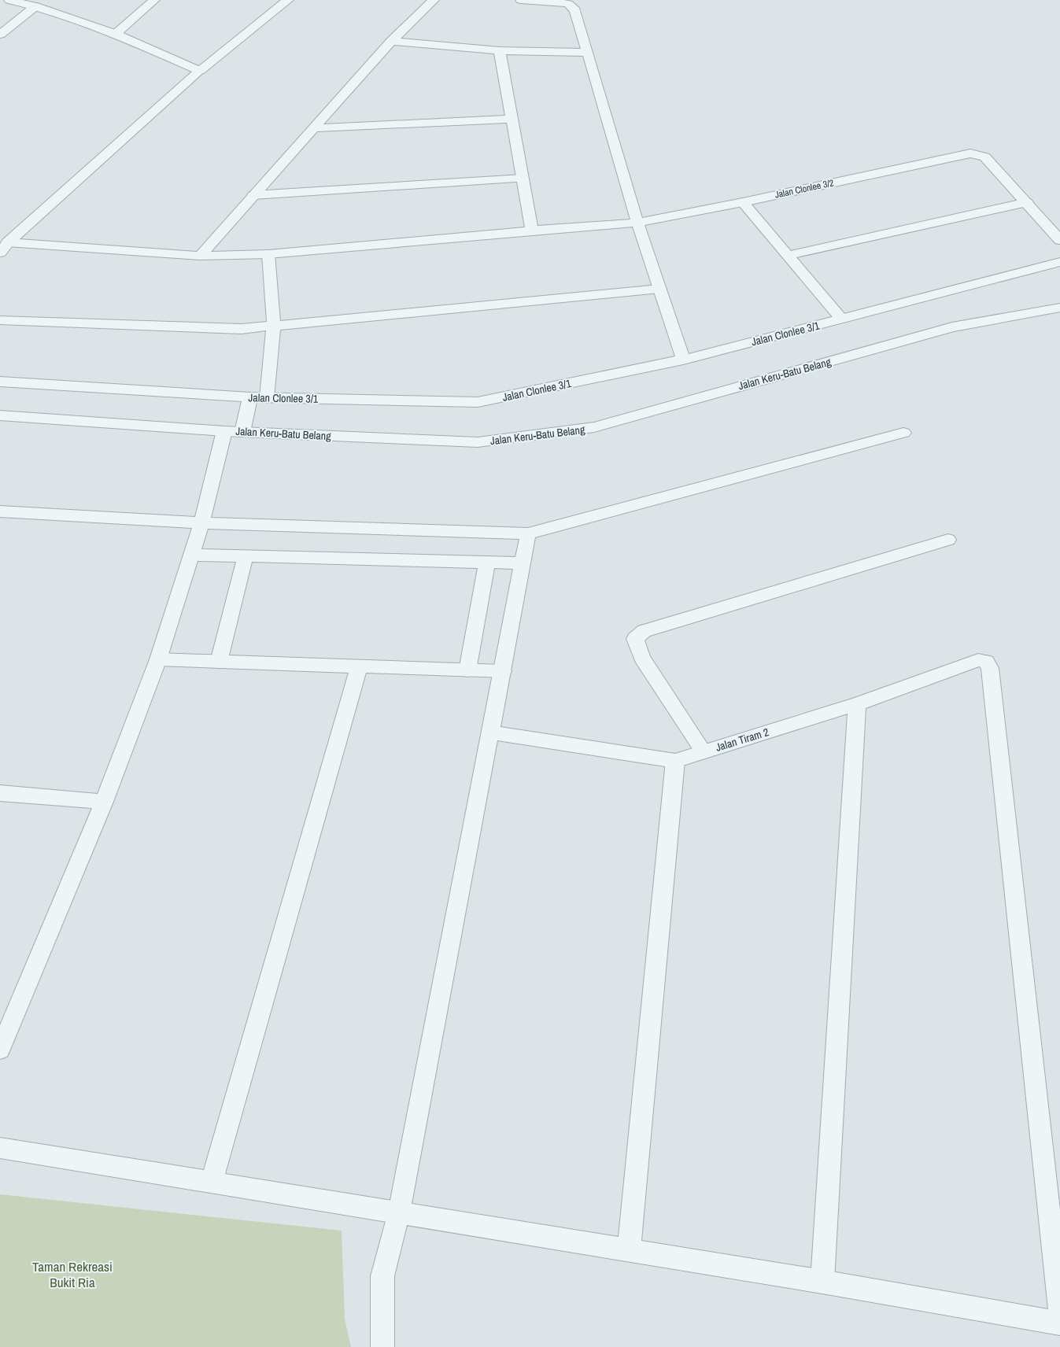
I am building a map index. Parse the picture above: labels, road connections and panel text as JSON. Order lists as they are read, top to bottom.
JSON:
{
  "streets": {
    "street": [
      "Jalan Clonlee 3/2",
      "Jalan Clonlee 3/1",
      "Jalan Keru-Batu Belang",
      "Jalan Tiram 2"
    ]
  },
  "parks": ["Taman Rekreasi Bukit Ria"]
}
